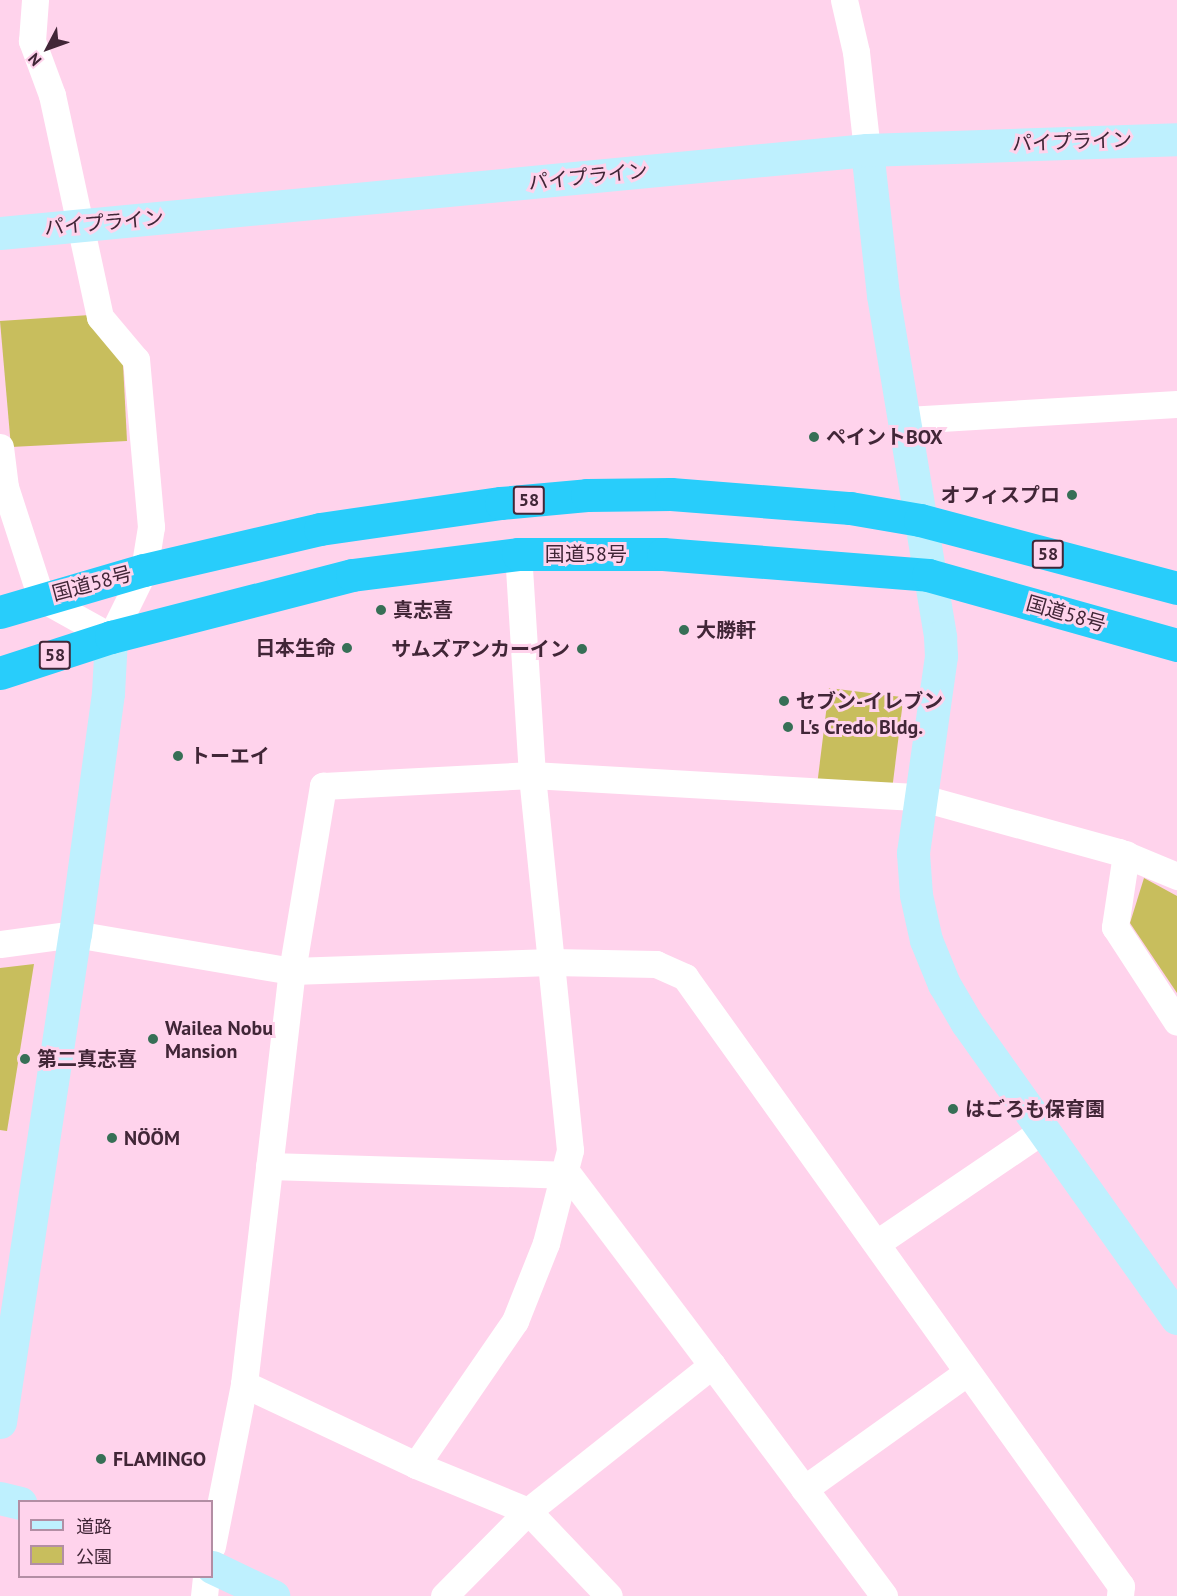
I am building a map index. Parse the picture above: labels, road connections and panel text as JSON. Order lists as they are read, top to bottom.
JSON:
{
  "streets": {
    "highway": ["58", "国道58号"],
    "street": ["パイプライン"]
  },
  "places": [
    "ペイントBOX",
    "オフィスプロ",
    "真志喜",
    "大勝軒",
    "日本生命",
    "サムズアンカーイン",
    "セブン-イレブン",
    "L's Credo Bldg.",
    "トーエイ",
    "Wailea Nobu Mansion",
    "第二真志喜",
    "はごろも保育園",
    "NÖÖM",
    "FLAMINGO"
  ],
  "legend": ["道路", "公園"],
  "north": "bottom left"
}
